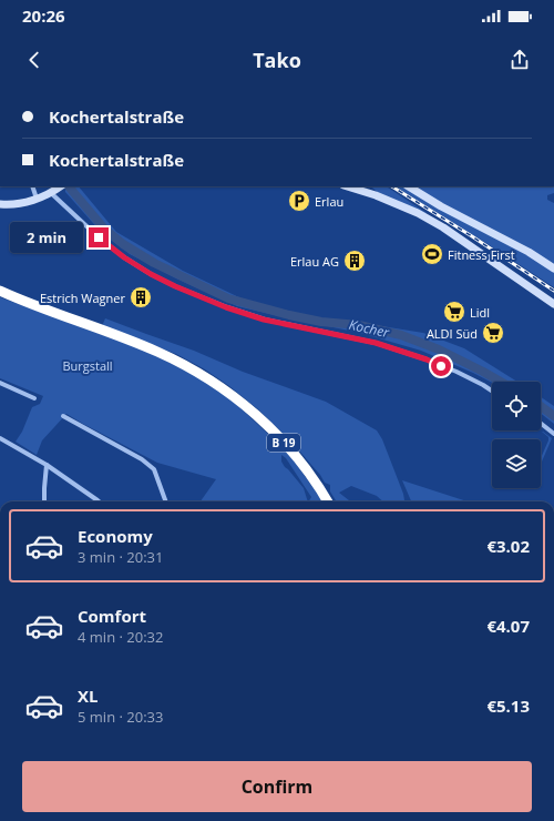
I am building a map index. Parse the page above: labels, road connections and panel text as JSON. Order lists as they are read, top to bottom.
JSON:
{
  "streets": {
    "highway": ["B 19"]
  },
  "water": ["Kocher"],
  "parks": ["Burgstall"],
  "places": {
    "parking": ["Erlau"],
    "sports": ["Fitness First"],
    "building": ["Erlau AG", "Estrich Wagner"],
    "supermarket": ["Lidl", "ALDI Süd"]
  },
  "page": {
    "status": "20:26",
    "header": "Tako",
    "banner": ["Kochertalstraße", "Kochertalstraße"],
    "bubble": "2 min",
    "list": [
      {
        "name": "Economy",
        "note": "3 min · 20:31",
        "value": "€3.02"
      },
      {
        "name": "Comfort",
        "note": "4 min · 20:32",
        "value": "€4.07"
      },
      {
        "name": "XL",
        "note": "5 min · 20:33",
        "value": "€5.13"
      }
    ],
    "buttons": "Confirm"
  }
}
